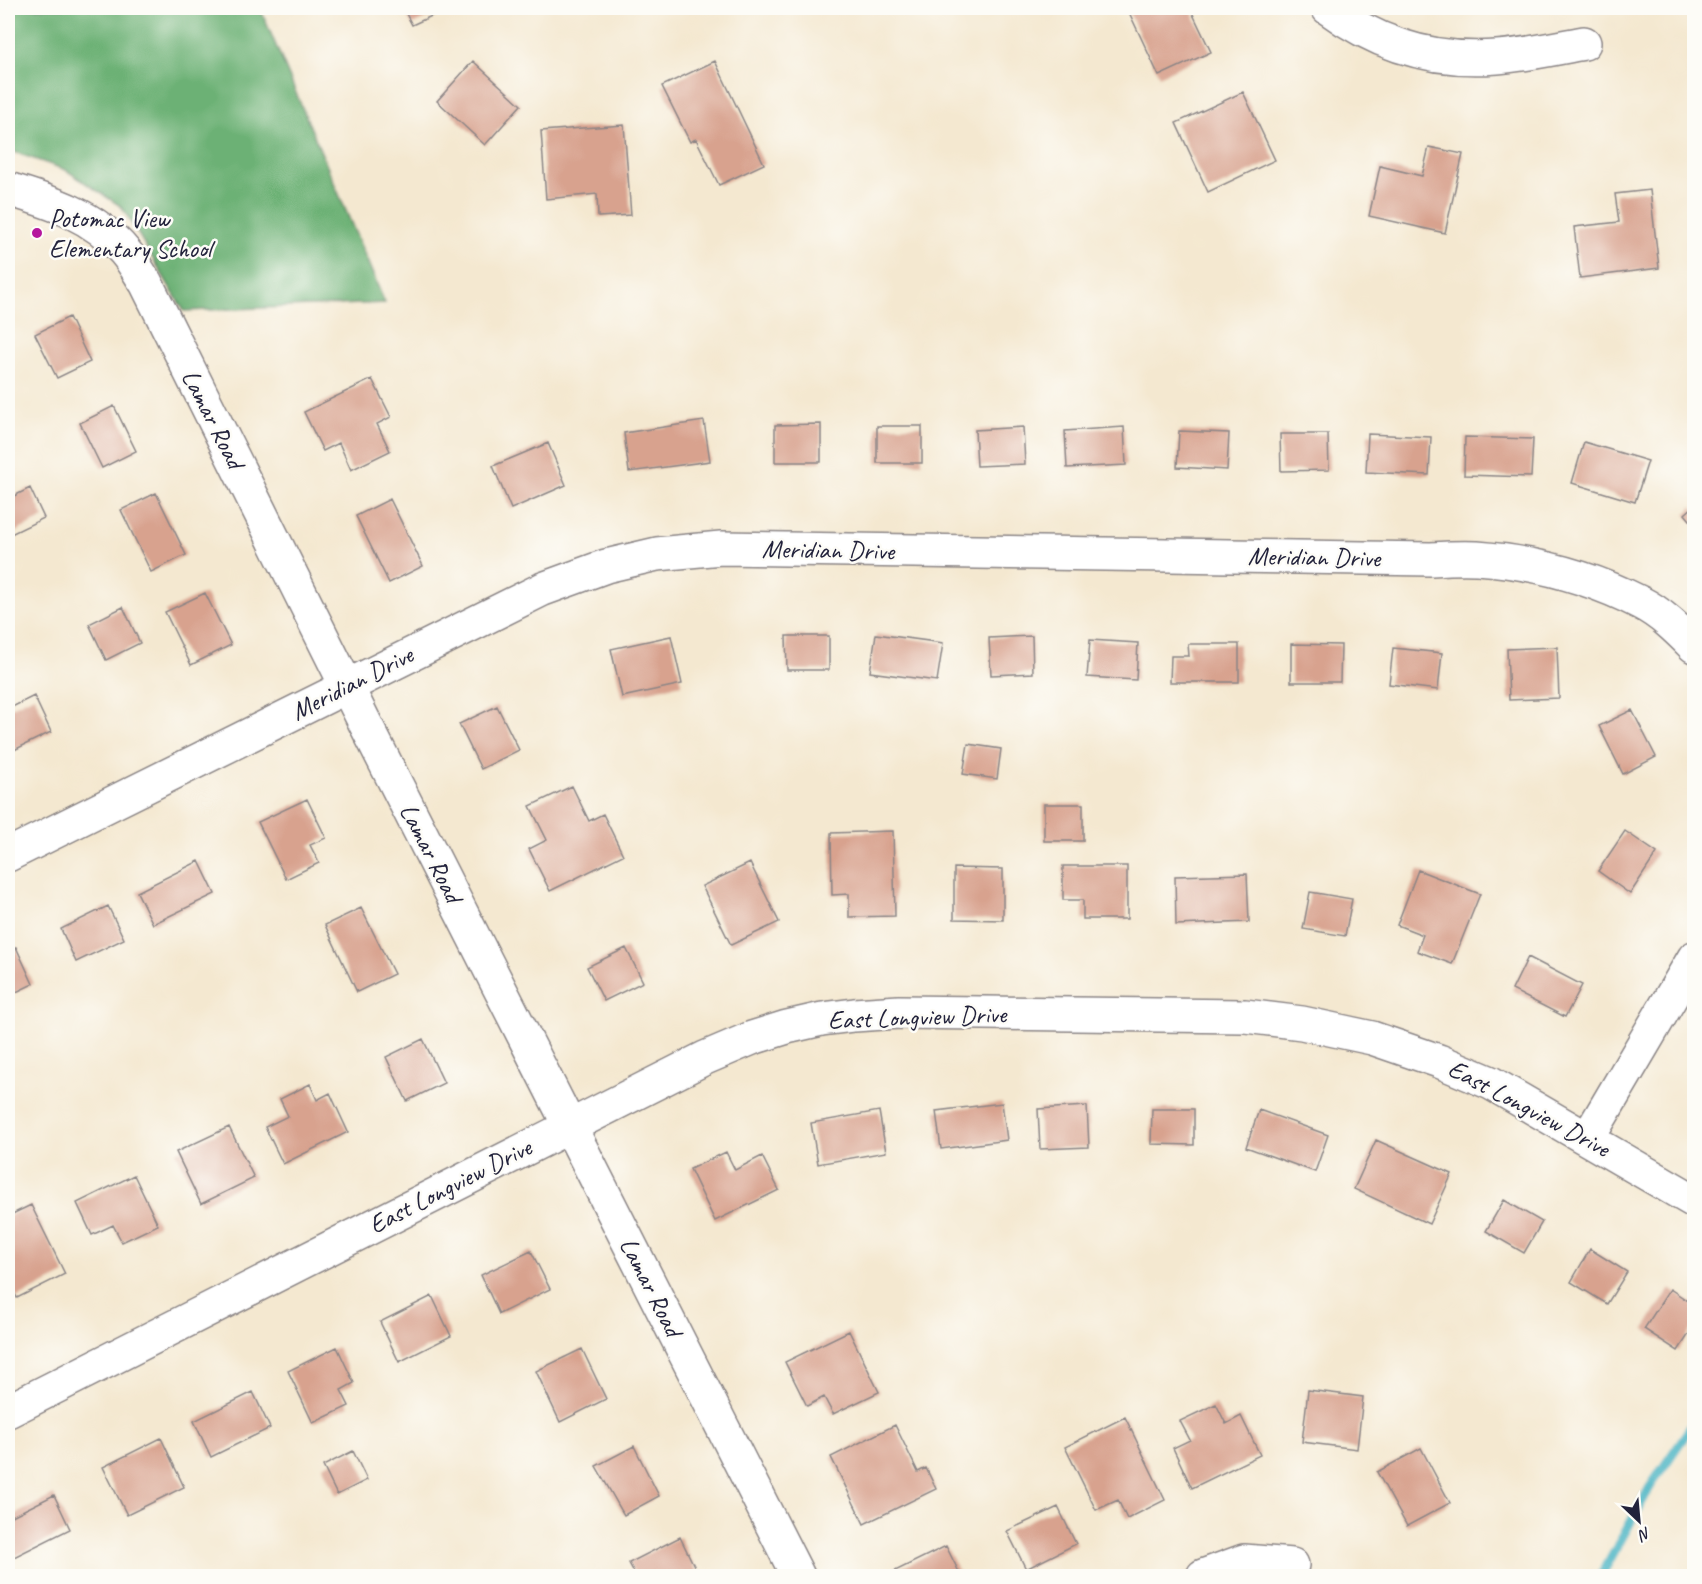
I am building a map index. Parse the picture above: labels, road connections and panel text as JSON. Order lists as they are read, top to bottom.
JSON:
{
  "streets": {
    "street": ["Lamar Road", "Meridian Drive", "East Longview Drive"]
  },
  "crossings": [
    ["Lamar Road", "Meridian Drive"],
    ["Lamar Road", "East Longview Drive"]
  ],
  "places": ["Potomac View Elementary School"],
  "north": "bottom right"
}
